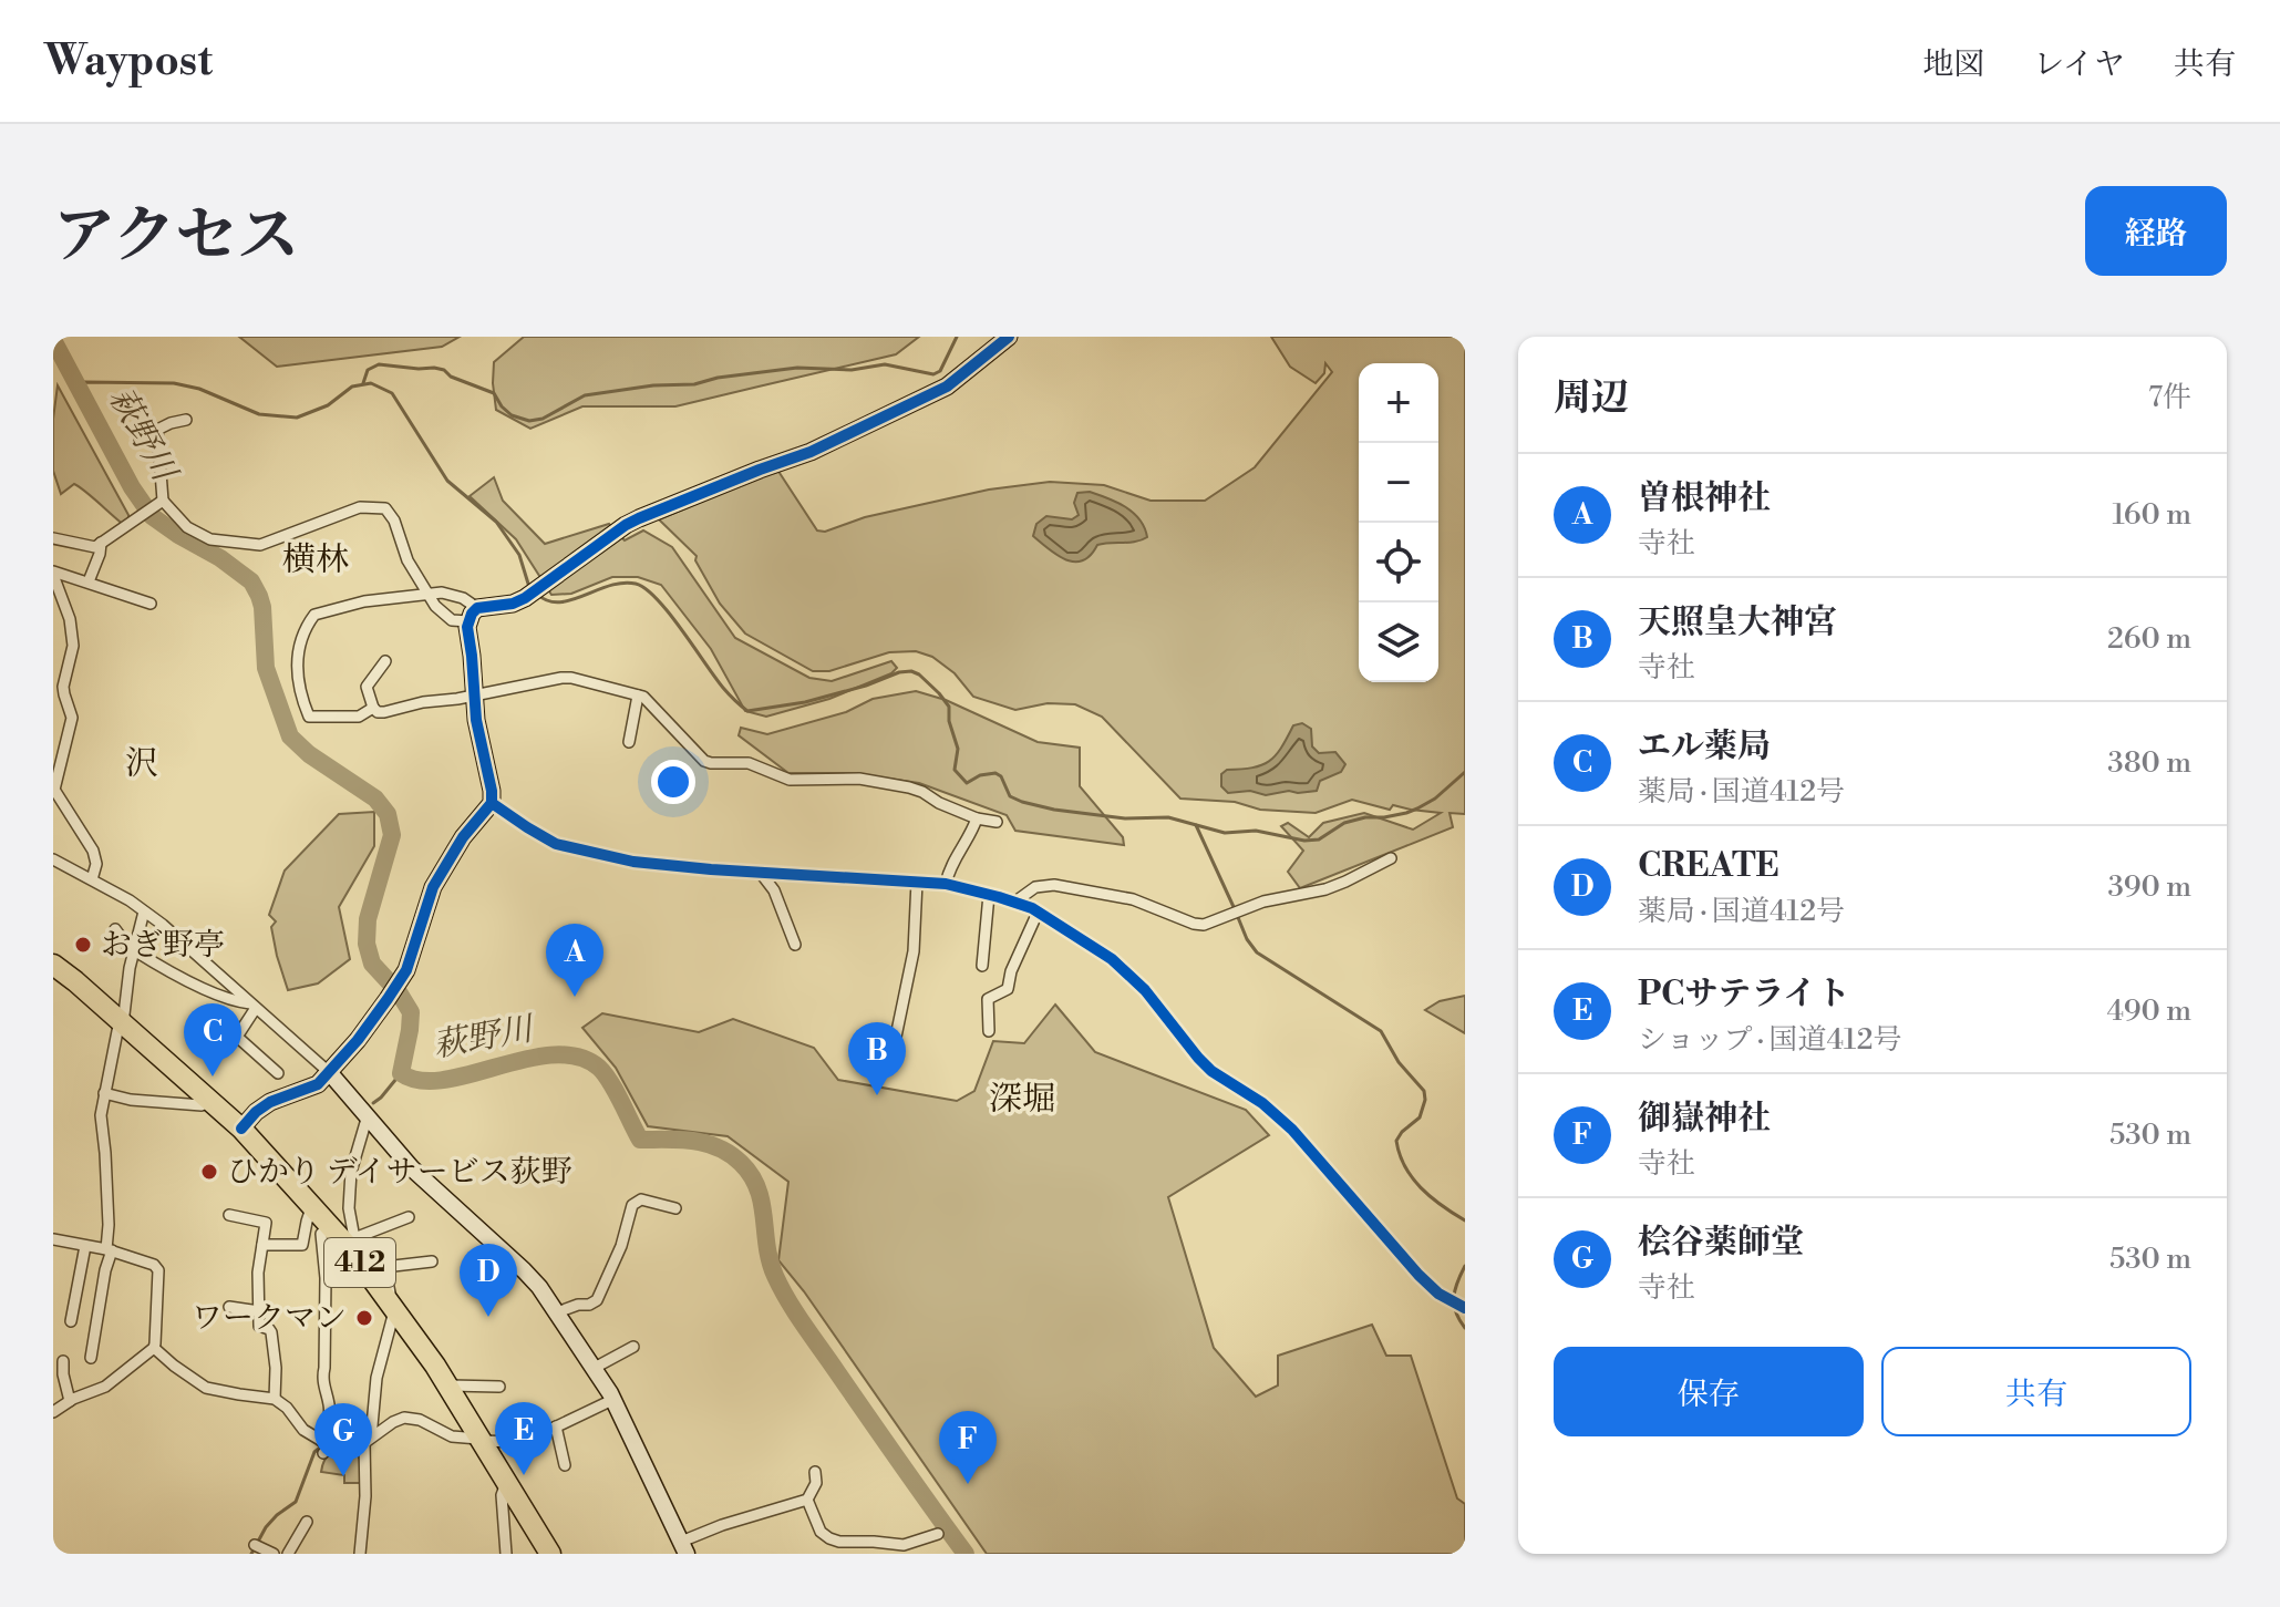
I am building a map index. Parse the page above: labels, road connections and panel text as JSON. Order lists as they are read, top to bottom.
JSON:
{
  "streets": {
    "highway": ["412"]
  },
  "districts": ["横林", "沢", "深堀"],
  "water": ["萩野川"],
  "places": ["おぎ野亭", "ひかり デイサービス荻野", "ワークマン"],
  "page": {
    "header": "Waypost",
    "nav": ["地図", "レイヤ", "共有"],
    "title": "アクセス",
    "buttons": [
      "経路",
      ["保存", "共有"]
    ],
    "heading": ["周辺", "7件"],
    "map_buttons": ["+", "−"],
    "list": [
      {
        "mark": "A",
        "name": "曽根神社",
        "note": "寺社",
        "value": "160 m"
      },
      {
        "mark": "B",
        "name": "天照皇大神宮",
        "note": "寺社",
        "value": "260 m"
      },
      {
        "mark": "C",
        "name": "エル薬局",
        "note": "薬局 · 国道412号",
        "value": "380 m"
      },
      {
        "mark": "D",
        "name": "CREATE",
        "note": "薬局 · 国道412号",
        "value": "390 m"
      },
      {
        "mark": "E",
        "name": "PCサテライト",
        "note": "ショップ · 国道412号",
        "value": "490 m"
      },
      {
        "mark": "F",
        "name": "御嶽神社",
        "note": "寺社",
        "value": "530 m"
      },
      {
        "mark": "G",
        "name": "桧谷薬師堂",
        "note": "寺社",
        "value": "530 m"
      }
    ],
    "pins": [
      "A",
      "C",
      "B",
      "D",
      "E",
      "G",
      "F"
    ]
  }
}
